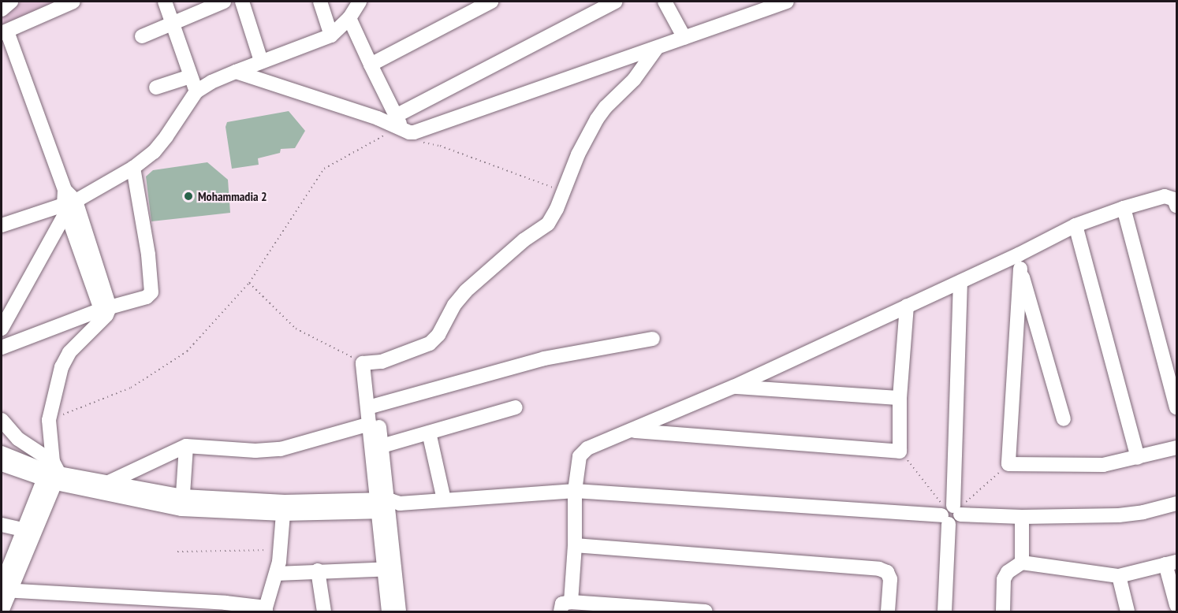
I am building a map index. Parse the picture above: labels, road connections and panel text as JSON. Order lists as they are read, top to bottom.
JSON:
{
  "places": ["Mohammadia 2"]
}
